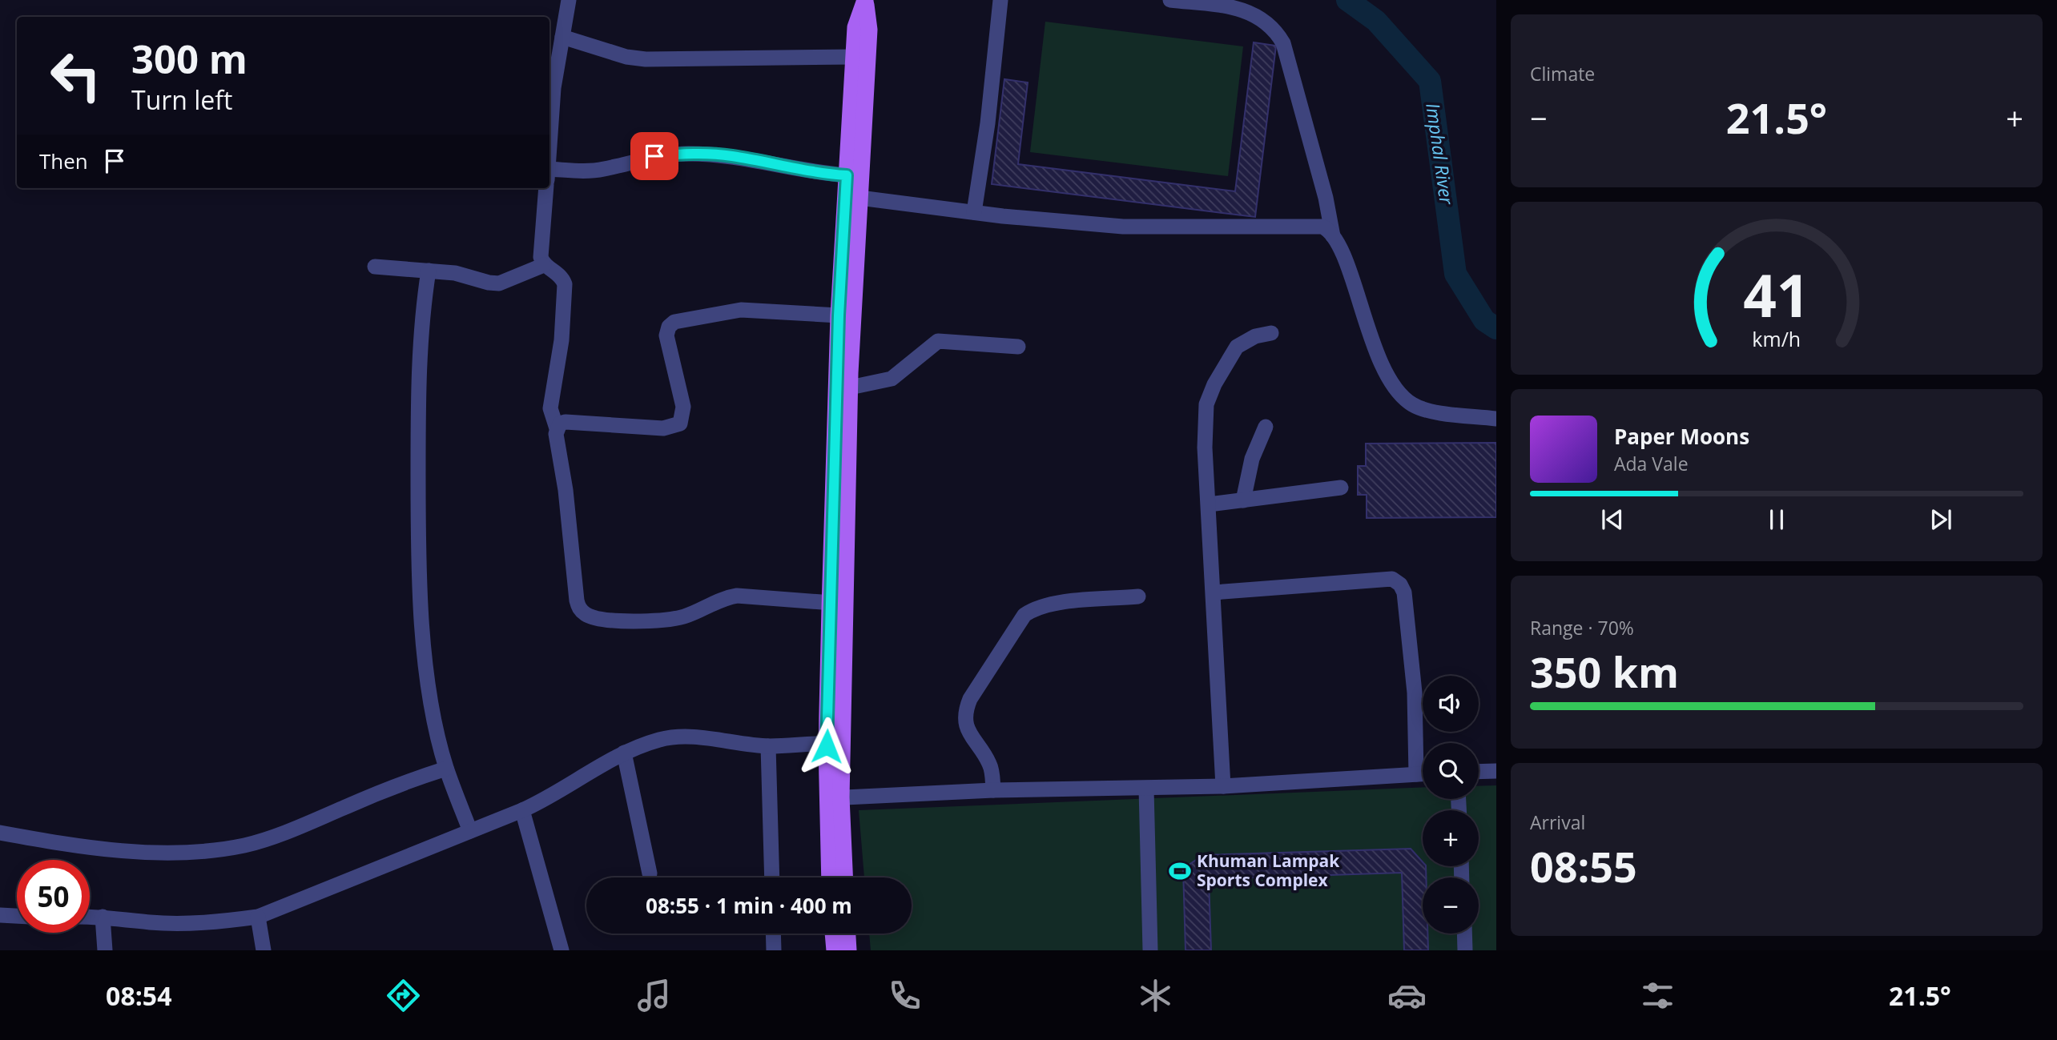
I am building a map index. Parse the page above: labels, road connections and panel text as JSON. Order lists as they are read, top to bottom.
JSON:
{
  "water": ["Imphal River"],
  "places": {
    "sports": ["Khuman Lampak Sports Complex"]
  },
  "page": {
    "tile": [
      "Climate",
      ["Range · 70%", "350 km"],
      ["Arrival", "08:55"]
    ],
    "turn": ["300 m", "Turn left"],
    "heat": ["−", "21.5°", "+"],
    "then": "Then",
    "song": ["Paper Moons", "Ada Vale"],
    "map_buttons": ["+", "−"],
    "limit": "50",
    "trip": "08:55 · 1 min · 400 m",
    "tabs": ["08:54", "21.5°"],
    "gauge": ["41", "km/h"]
  }
}
